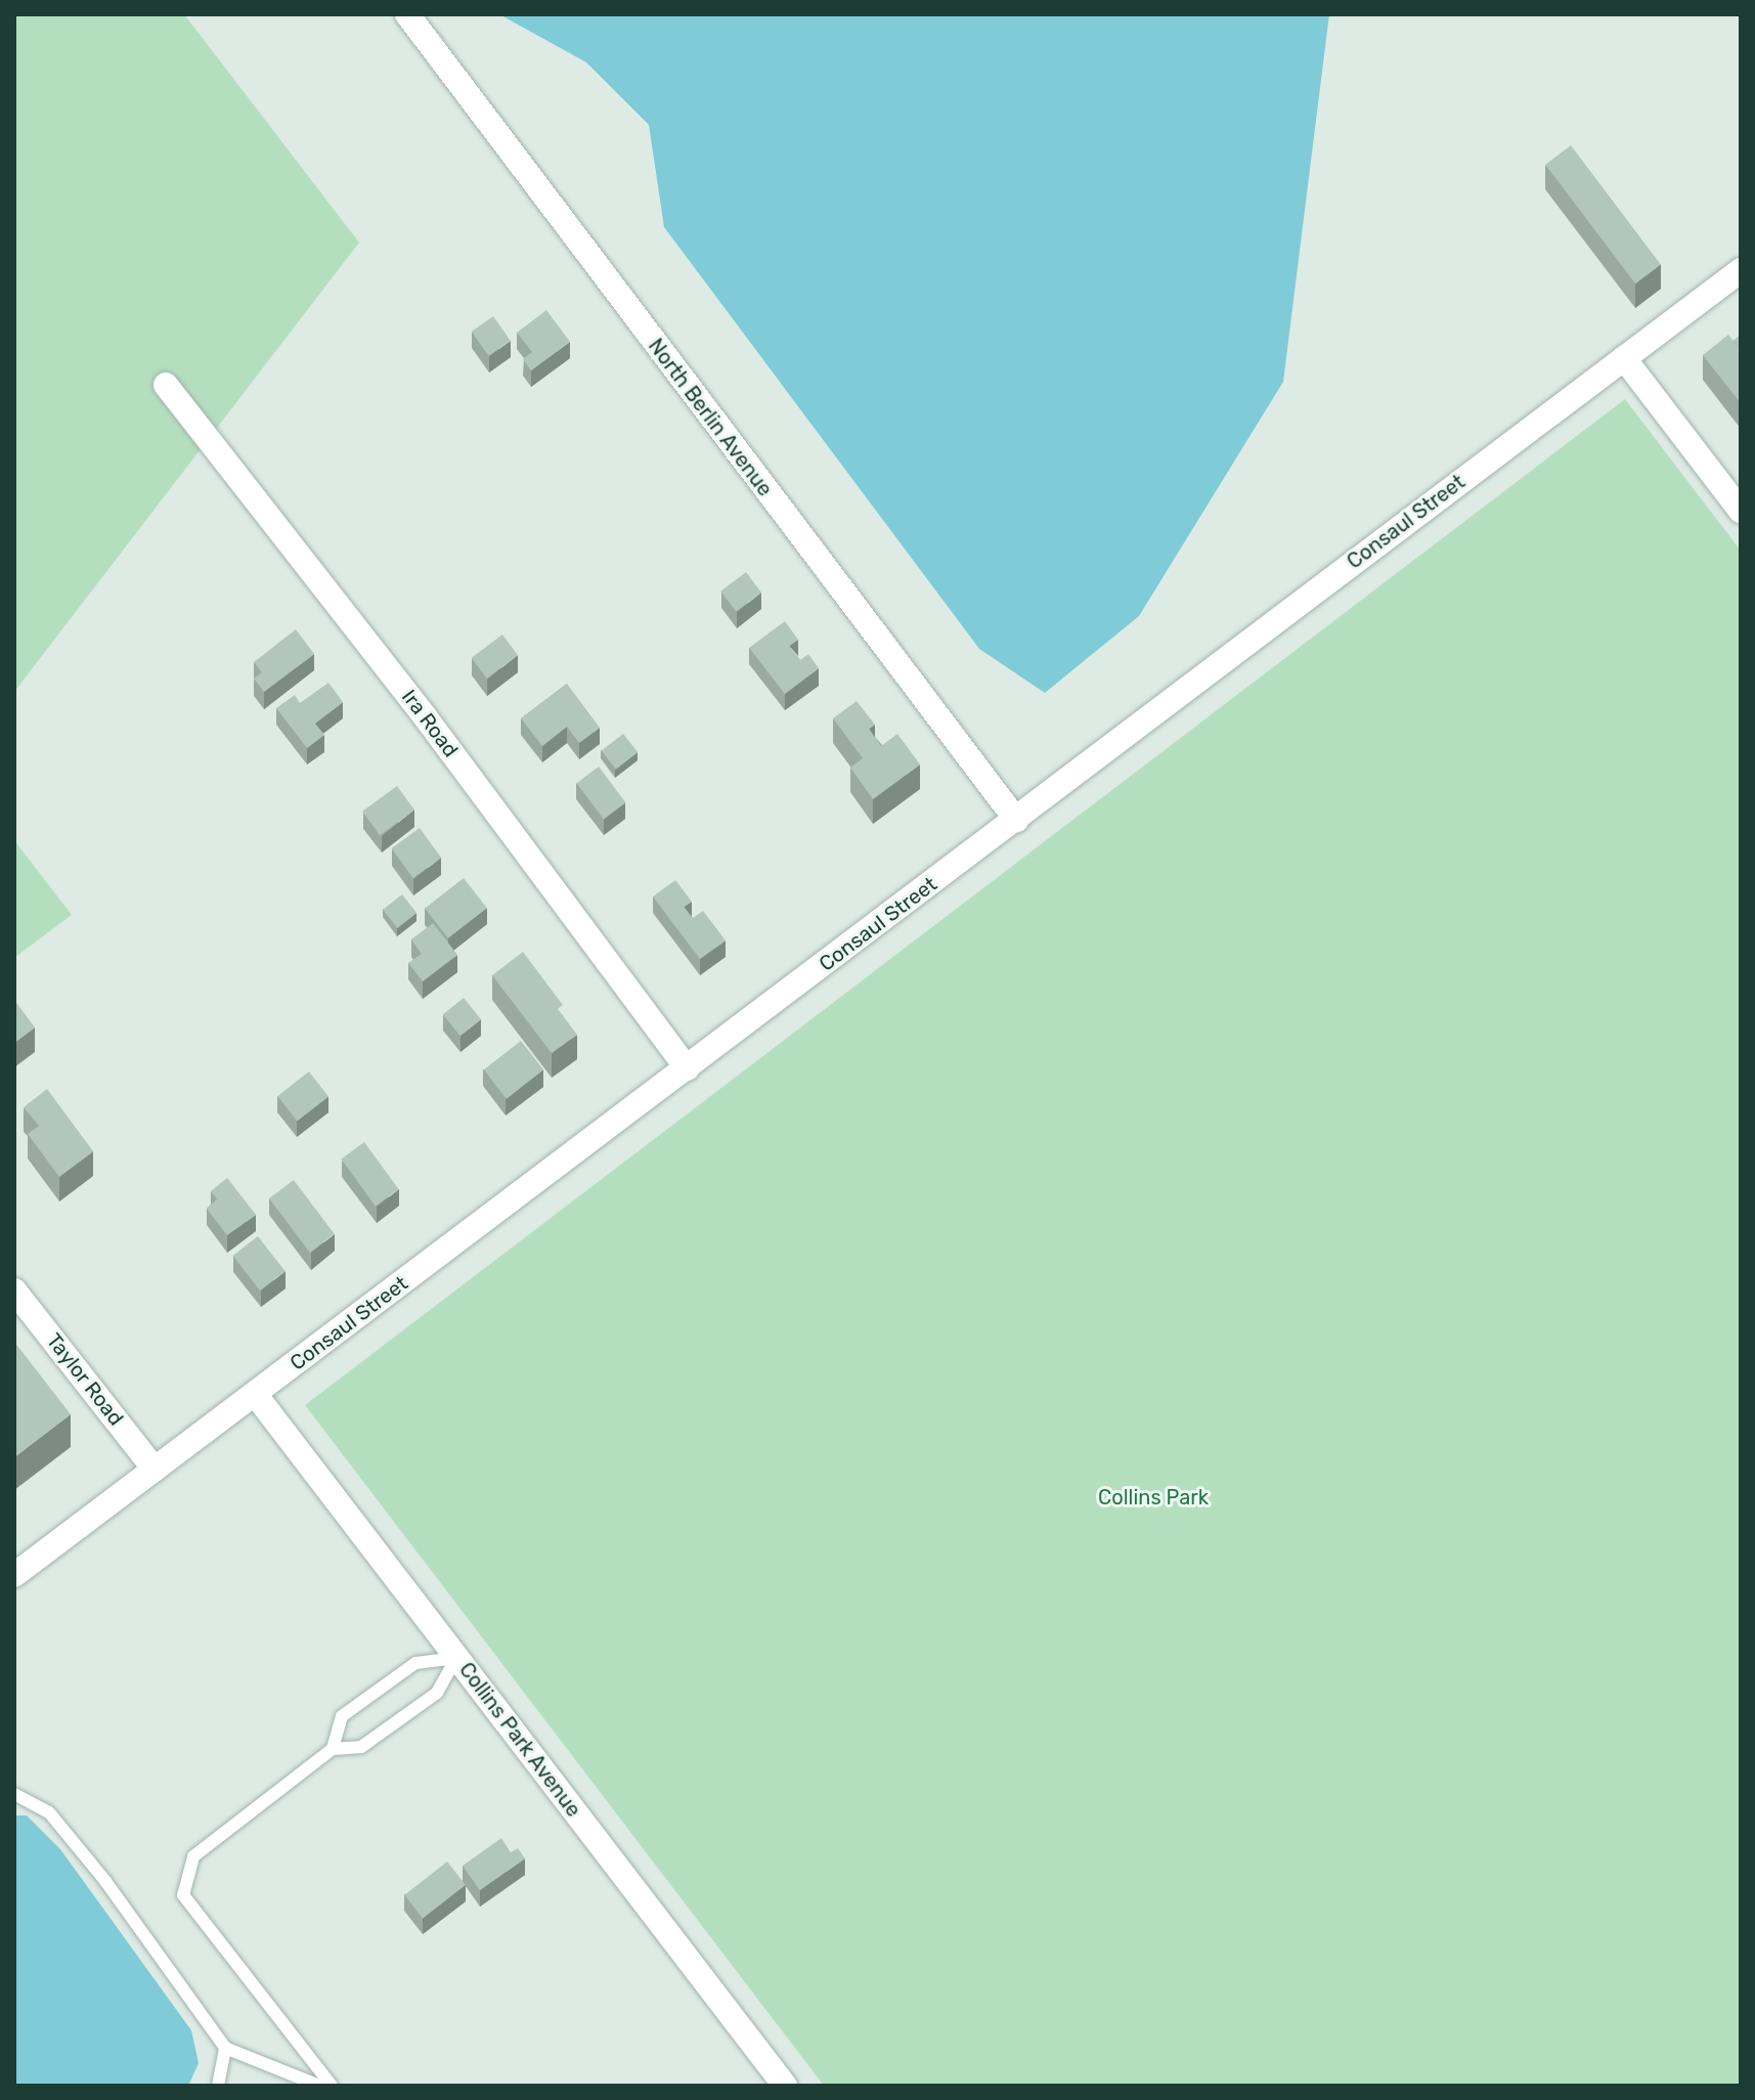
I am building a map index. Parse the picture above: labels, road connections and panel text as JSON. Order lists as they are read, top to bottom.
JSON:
{
  "streets": {
    "street": [
      "North Berlin Avenue",
      "Consaul Street",
      "Ira Road",
      "Taylor Road",
      "Collins Park Avenue"
    ]
  },
  "crossings": [
    ["North Berlin Avenue", "Consaul Street"],
    ["Consaul Street", "Ira Road"],
    ["Consaul Street", "Taylor Road"],
    ["Consaul Street", "Collins Park Avenue"]
  ],
  "parks": ["Collins Park"]
}
